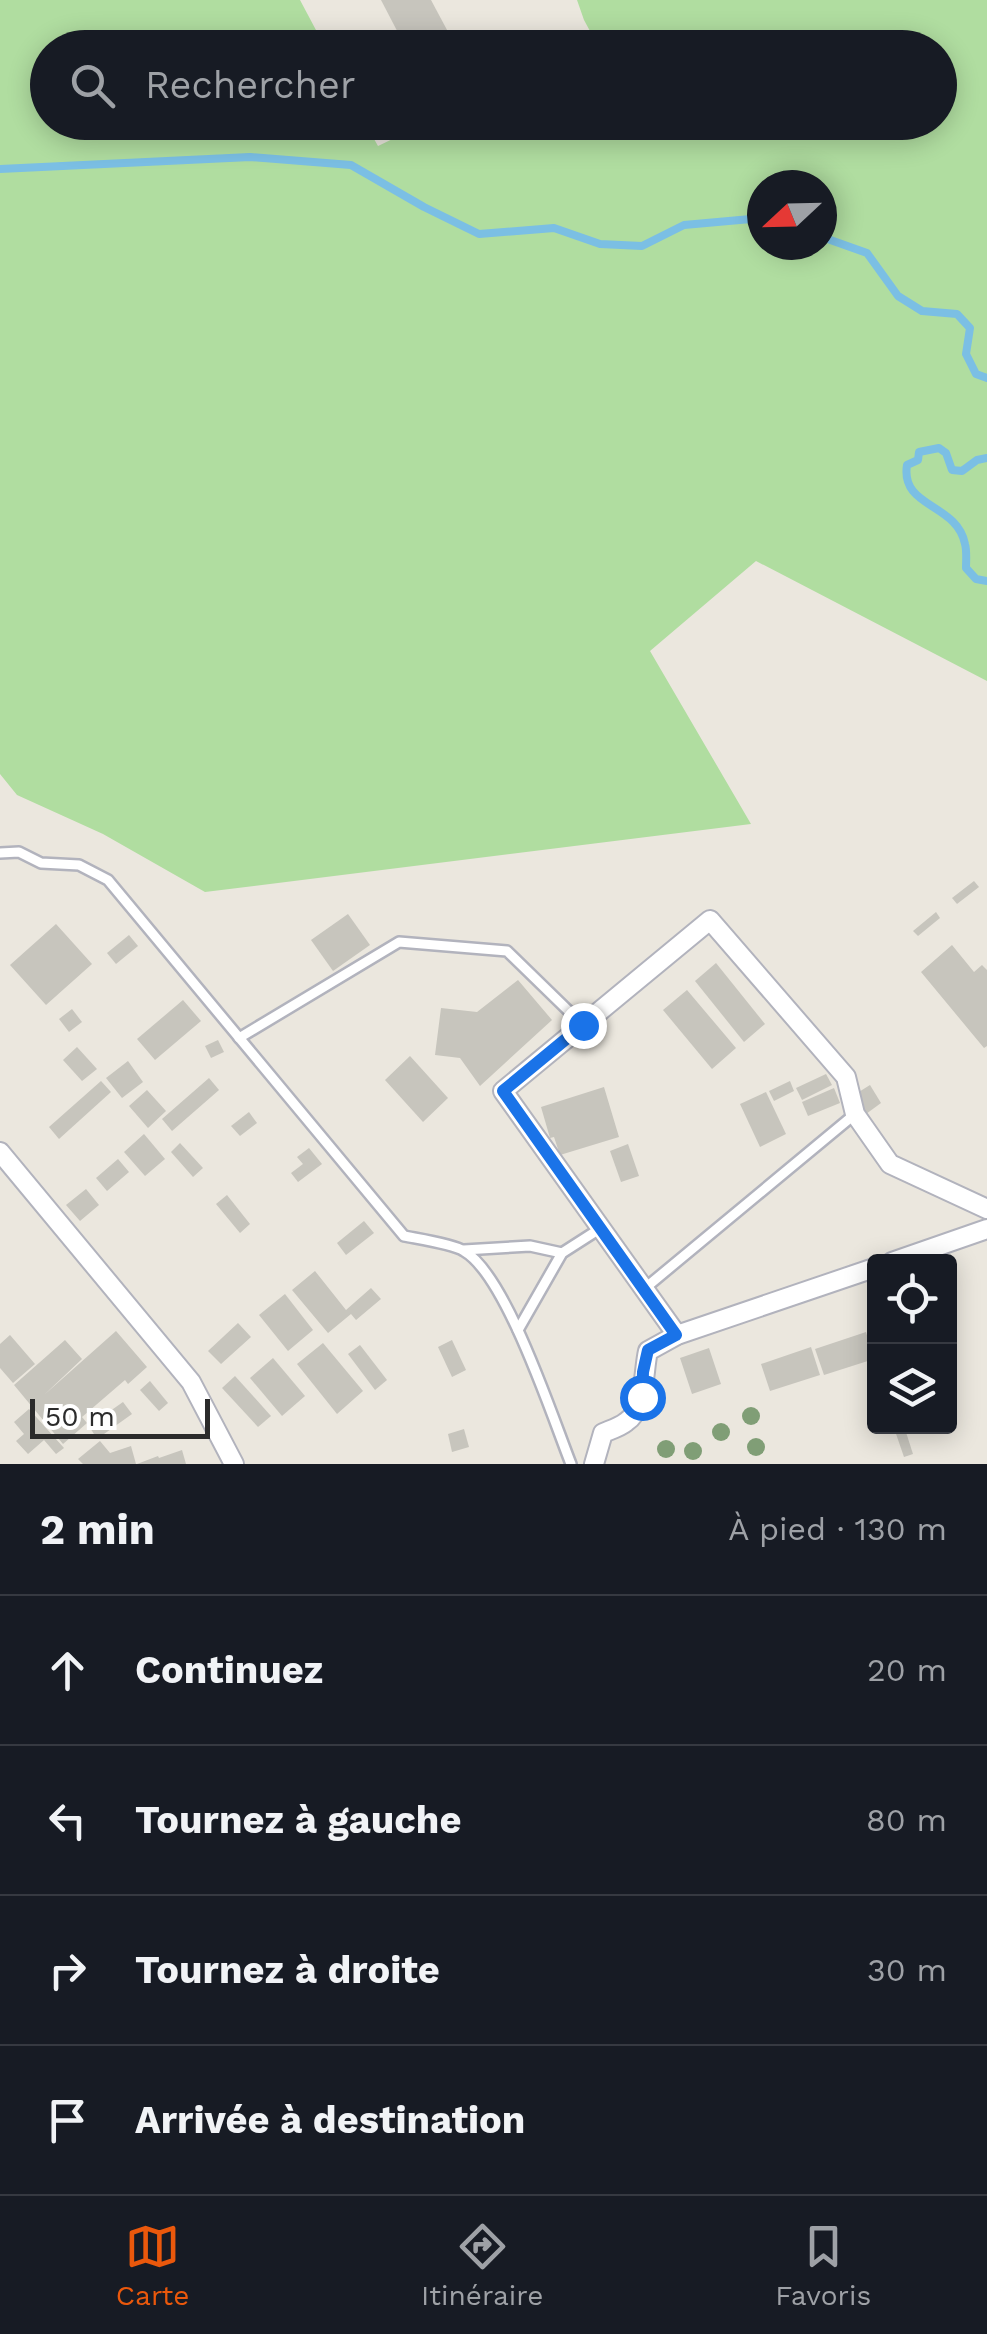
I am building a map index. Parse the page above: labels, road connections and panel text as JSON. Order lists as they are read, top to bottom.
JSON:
{
  "scale_bar": "50 m",
  "north": "left",
  "page": {
    "search": "Rechercher",
    "scale": "50 m",
    "heading": ["2 min", "À pied · 130 m"],
    "list": [
      ["Continuez", "20 m"],
      ["Tournez à gauche", "80 m"],
      ["Tournez à droite", "30 m"],
      "Arrivée à destination"
    ],
    "nav": ["Carte", "Itinéraire", "Favoris"]
  }
}
